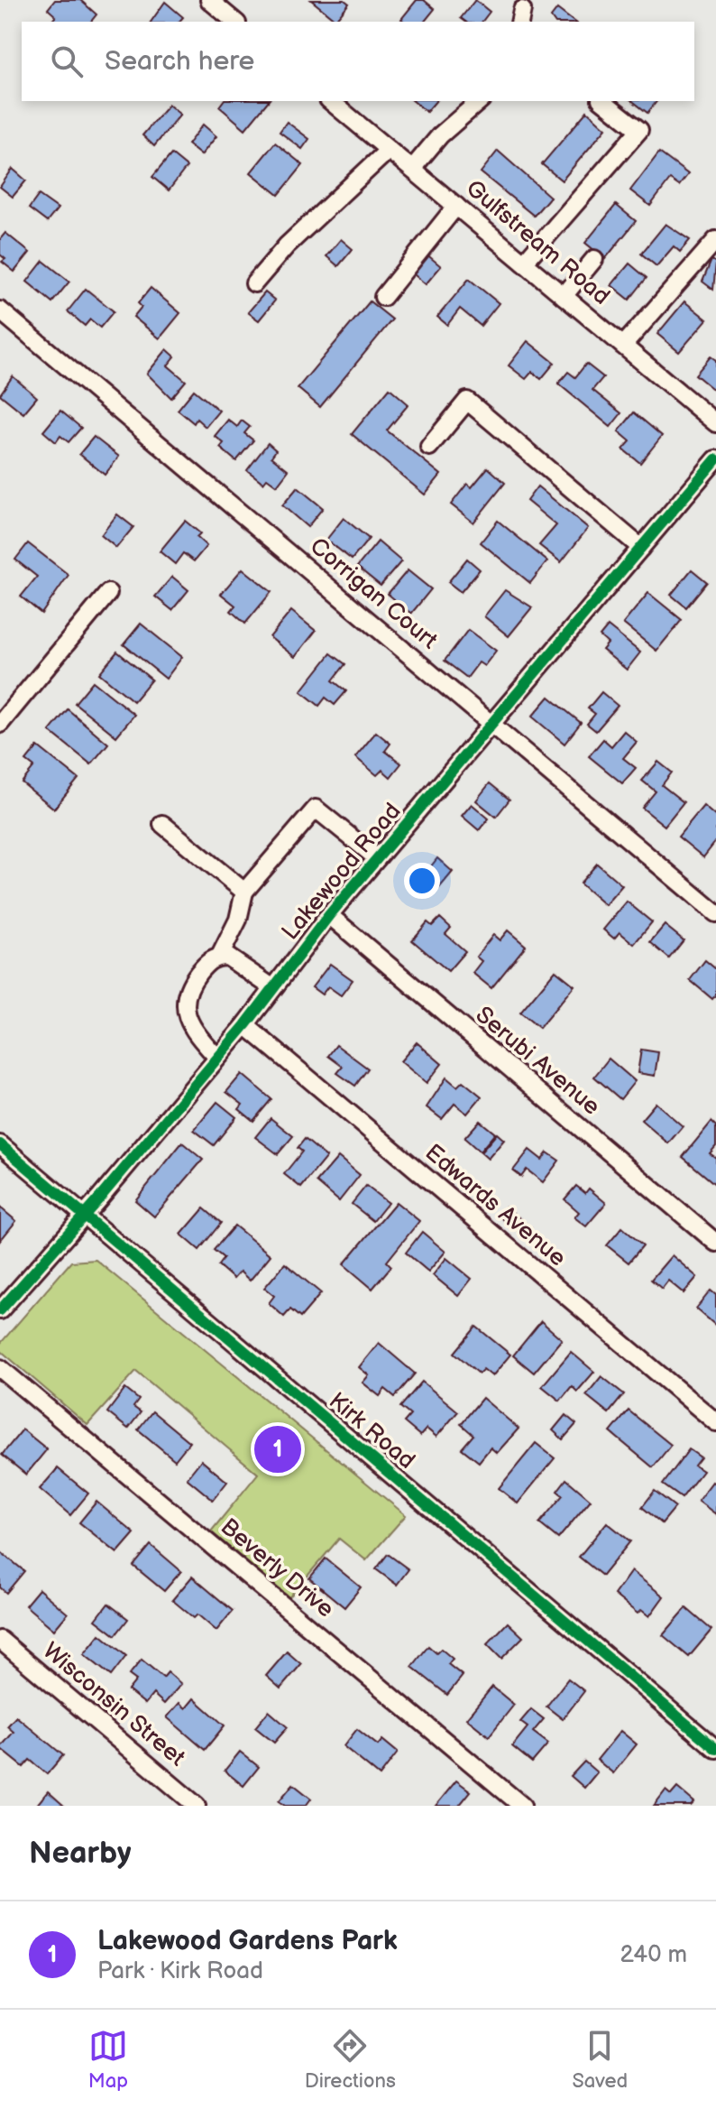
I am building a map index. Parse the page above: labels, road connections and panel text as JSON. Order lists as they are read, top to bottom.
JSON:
{
  "streets": {
    "street": [
      "Gulfstream Road",
      "Corrigan Court",
      "Lakewood Road",
      "Serubi Avenue",
      "Edwards Avenue",
      "Kirk Road",
      "Beverly Drive",
      "Wisconsin Street"
    ]
  },
  "crossings": [
    ["Corrigan Court", "Lakewood Road"],
    ["Lakewood Road", "Serubi Avenue"],
    ["Lakewood Road", "Edwards Avenue"],
    ["Lakewood Road", "Kirk Road"]
  ],
  "page": {
    "search": "Search here",
    "pins": "1",
    "heading": "Nearby",
    "list": [
      {
        "mark": "1",
        "name": "Lakewood Gardens Park",
        "note": "Park · Kirk Road",
        "value": "240 m"
      }
    ],
    "nav": ["Map", "Directions", "Saved"]
  }
}
